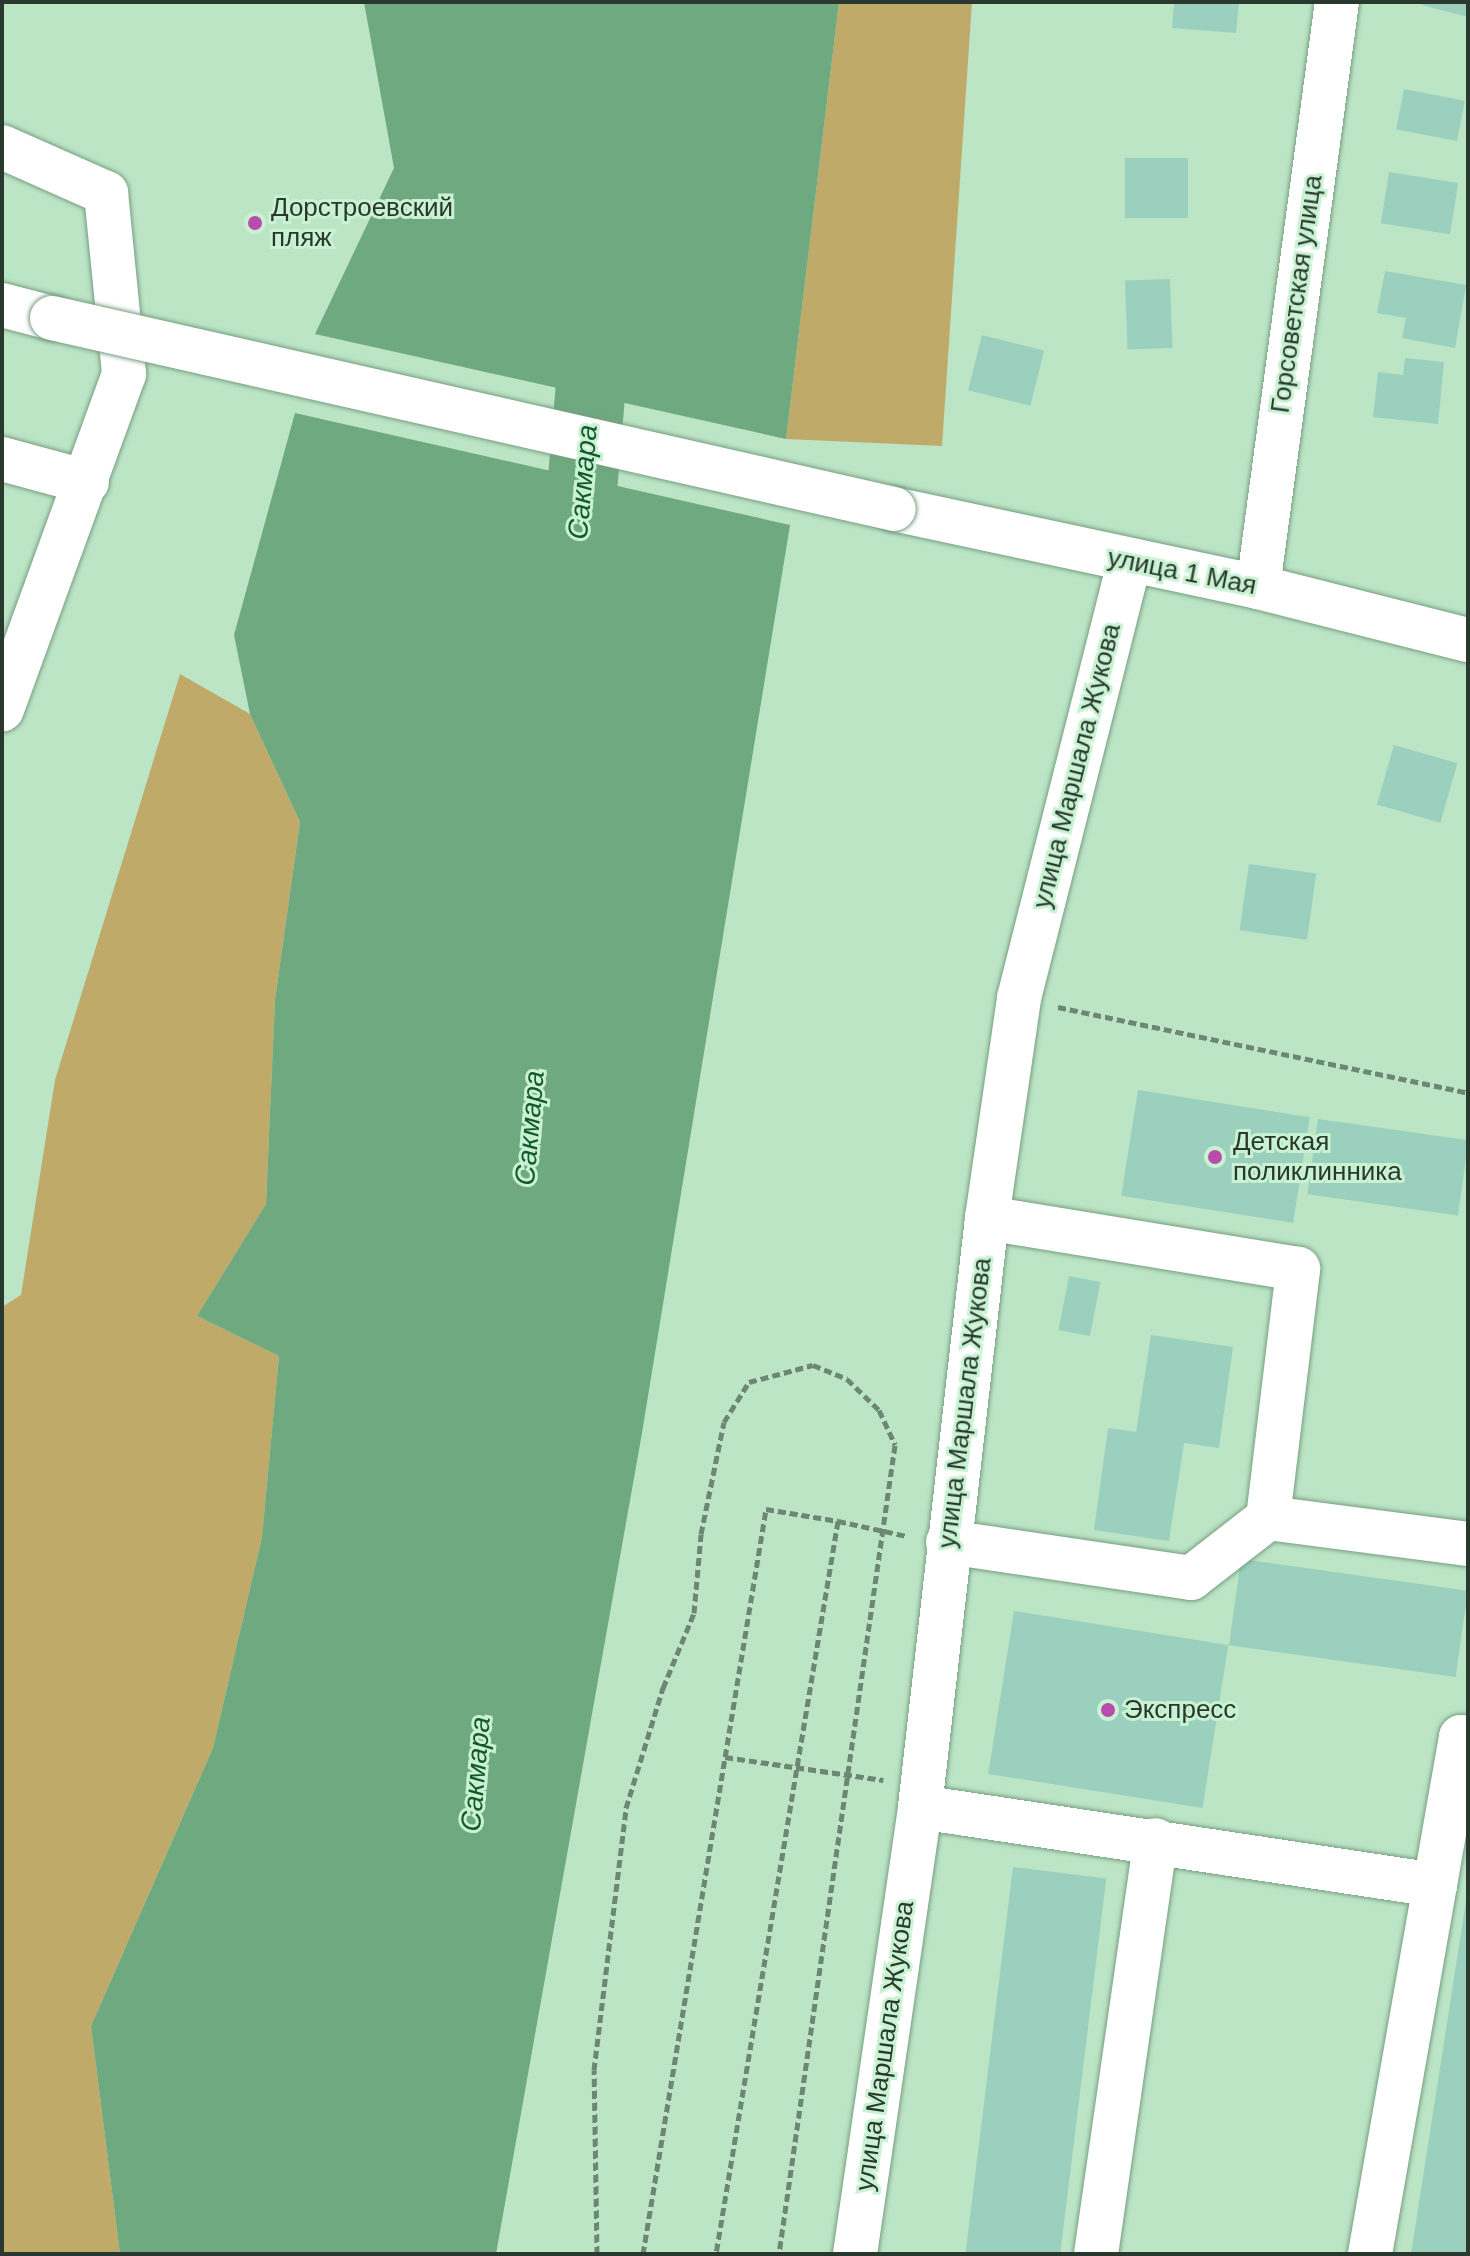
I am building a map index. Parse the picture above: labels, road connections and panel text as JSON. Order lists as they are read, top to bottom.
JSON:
{
  "streets": {
    "street": ["Горсоветская улица", "улица 1 Мая", "улица Маршала Жукова"]
  },
  "crossings": [
    ["Горсоветская улица", "улица 1 Мая"],
    ["улица 1 Мая", "улица Маршала Жукова"]
  ],
  "water": ["Сакмара"],
  "places": ["Дорстроевский пляж", "Детская поликлинника", "Экспресс"]
}
